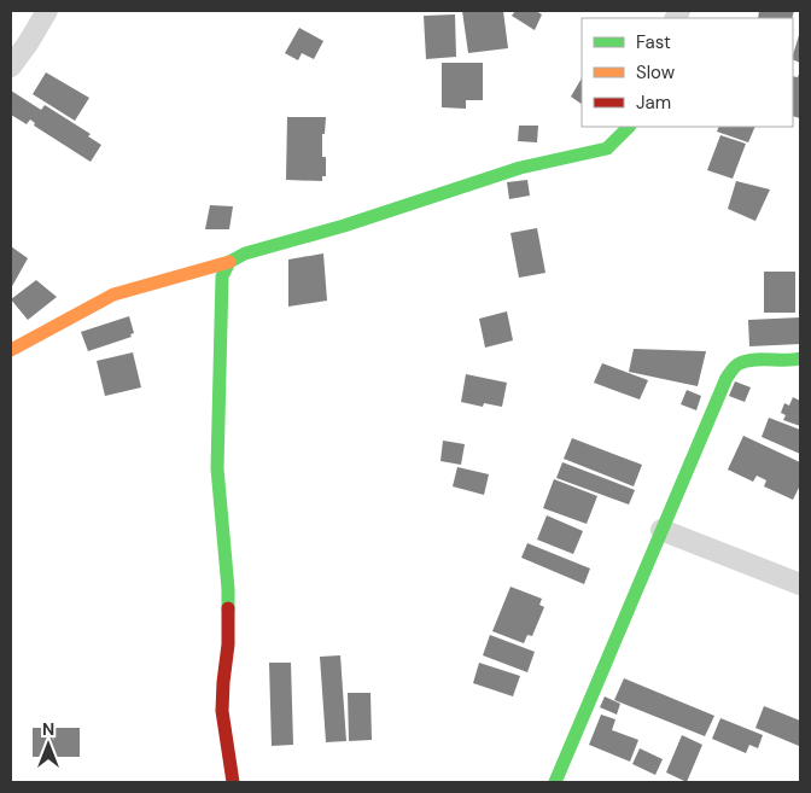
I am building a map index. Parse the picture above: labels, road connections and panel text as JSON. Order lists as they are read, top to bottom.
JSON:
{
  "legend": ["Fast", "Slow", "Jam"],
  "north": "top"
}
